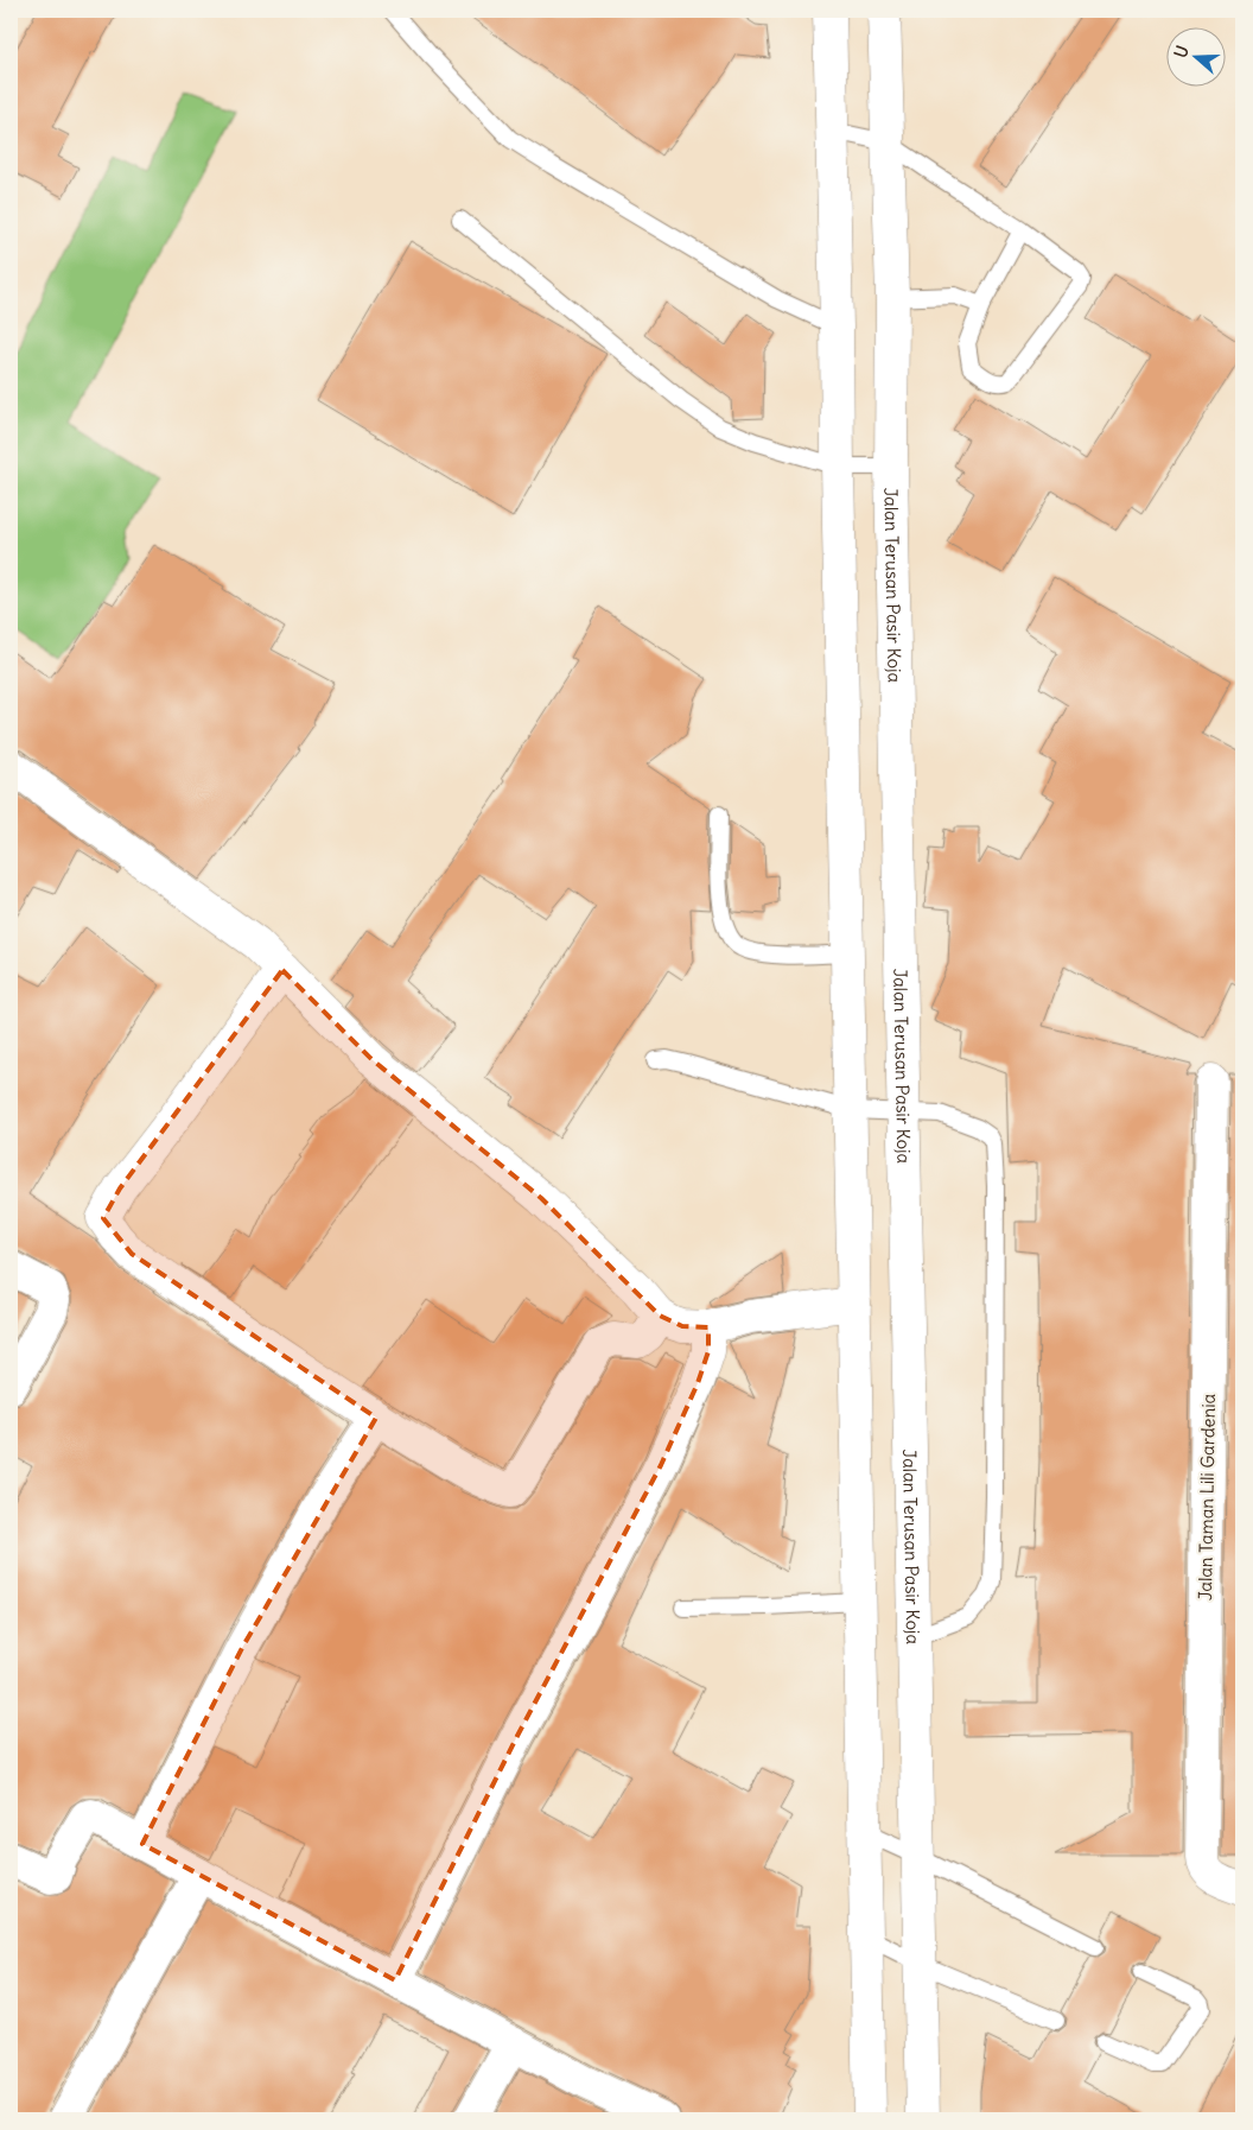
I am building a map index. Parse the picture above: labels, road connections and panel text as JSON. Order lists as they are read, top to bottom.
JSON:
{
  "streets": {
    "street": ["Jalan Terusan Pasir Koja", "Jalan Taman Lili Gardenia"]
  },
  "north": "left"
}
